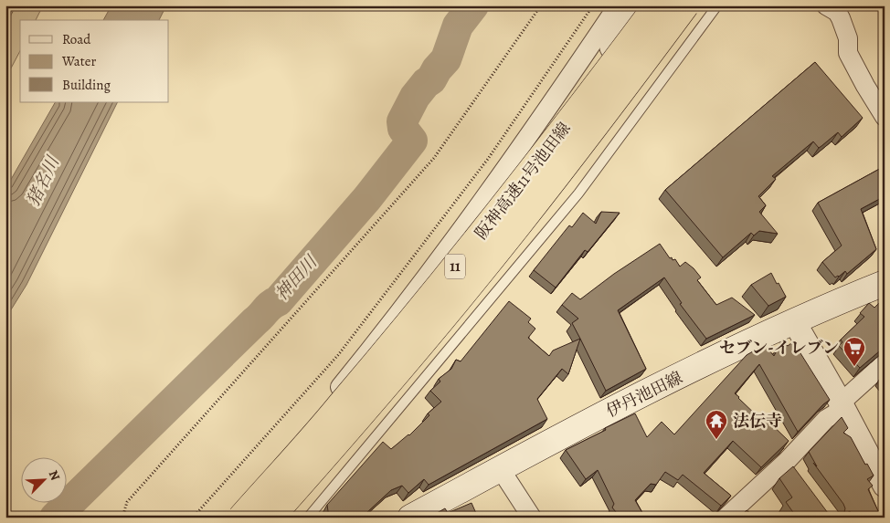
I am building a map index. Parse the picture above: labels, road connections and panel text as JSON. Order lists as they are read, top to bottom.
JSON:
{
  "streets": {
    "highway": ["阪神高速11号池田線", "11"],
    "main road": ["伊丹池田線"]
  },
  "water": ["猪名川", "神田川"],
  "places": {
    "supermarket": ["セブン-イレブン"],
    "temple": ["法伝寺"]
  },
  "legend": ["Road", "Water", "Building"],
  "north": "top right"
}
